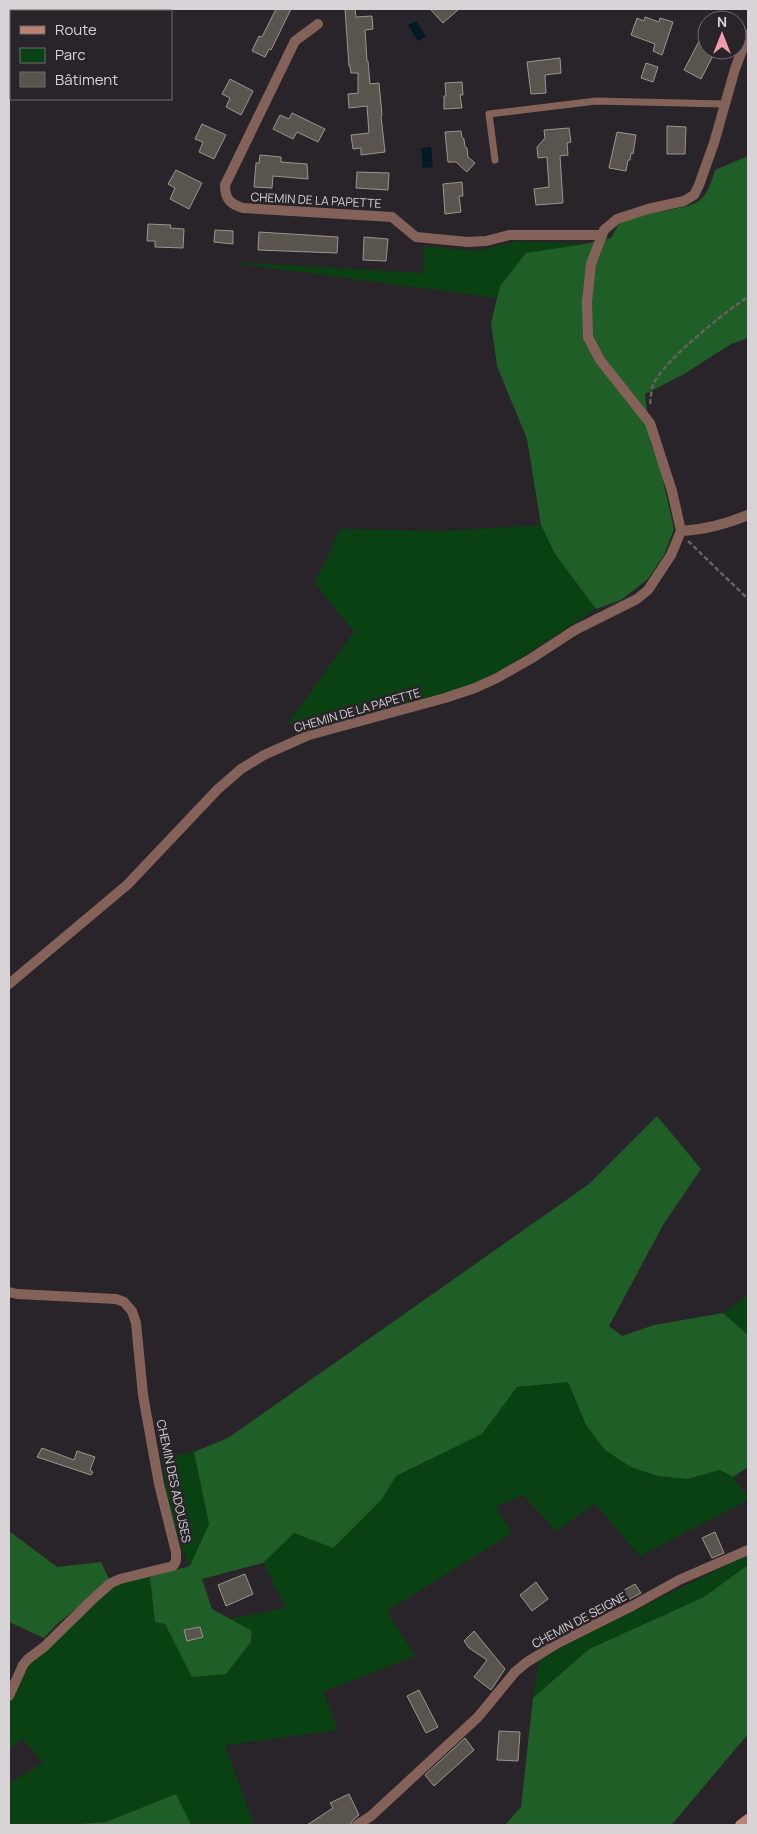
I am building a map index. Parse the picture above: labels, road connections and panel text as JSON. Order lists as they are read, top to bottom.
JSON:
{
  "streets": {
    "street": ["CHEMIN DE LA PAPETTE", "CHEMIN DES ADOUSES", "CHEMIN DE SEIGNE"]
  },
  "legend": ["Route", "Parc", "Bâtiment"],
  "north": "top"
}
